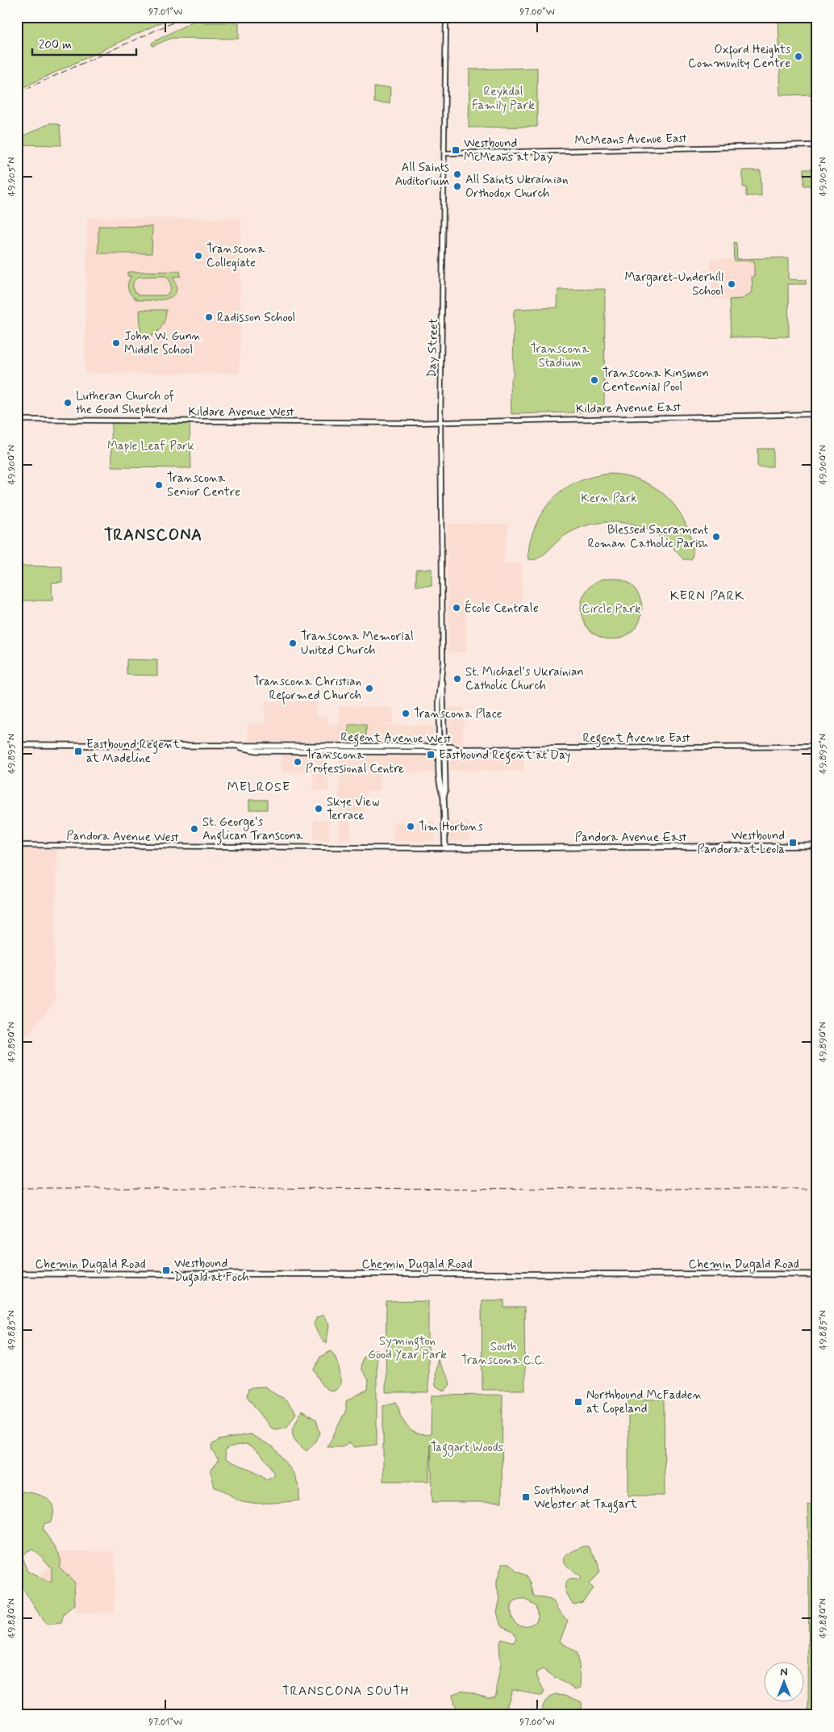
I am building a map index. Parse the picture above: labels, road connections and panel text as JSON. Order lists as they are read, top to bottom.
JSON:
{
  "streets": {
    "main road": [
      "Day Street",
      "Regent Avenue West",
      "Pandora Avenue East",
      "Chemin Dugald Road"
    ],
    "street": [
      "McMeans Avenue East",
      "Kildare Avenue East",
      "Kildare Avenue West",
      "Regent Avenue East",
      "Pandora Avenue West"
    ]
  },
  "crossings": [
    ["McMeans Avenue East", "Day Street"],
    ["Day Street", "Kildare Avenue East"],
    ["Day Street", "Kildare Avenue West"],
    ["Day Street", "Regent Avenue West"],
    ["Day Street", "Pandora Avenue West"],
    ["Day Street", "Pandora Avenue East"],
    ["Kildare Avenue East", "Kildare Avenue West"],
    ["Regent Avenue West", "Regent Avenue East"],
    ["Pandora Avenue West", "Pandora Avenue East"]
  ],
  "districts": [
    "TRANSCONA",
    "KERN PARK",
    "MELROSE",
    "TRANSCONA SOUTH"
  ],
  "parks": [
    "Reykdal Family Park",
    "Transcona Stadium",
    "Maple Leaf Park",
    "Kern Park",
    "Circle Park",
    "Symington Good Year Park",
    "South Transcona C.C.",
    "Taggart Woods"
  ],
  "places": {
    "other": [
      "Oxford Heights Community Centre",
      "All Saints Auditorium",
      "All Saints Ukrainian Orthodox Church",
      "Transcona Collegiate",
      "Margaret-Underhill School",
      "Radisson School",
      "John W. Gunn Middle School",
      "Transcona Kinsmen Centennial Pool",
      "Lutheran Church of the Good Shepherd",
      "Transcona Senior Centre",
      "Blessed Sacrament Roman Catholic Parish",
      "École Centrale",
      "Transcona Memorial United Church",
      "St. Michael's Ukrainian Catholic Church",
      "Transcona Christian Reformed Church",
      "Transcona Place",
      "Transcona Professional Centre",
      "Skye View Terrace",
      "Tim Hortons",
      "St. George's Anglican Transcona"
    ],
    "transit": [
      "Westbound McMeans at Day",
      "Eastbound Regent at Madeline",
      "Eastbound Regent at Day",
      "Westbound Pandora at Leola",
      "Westbound Dugald at Foch",
      "Northbound McFadden at Copeland",
      "Southbound Webster at Taggart"
    ]
  },
  "scale_bar": "200 m",
  "north": "top",
  "coordinates": [
    "97.01°W",
    "97.00°W",
    "49.905°N",
    "49.900°N",
    "49.895°N",
    "49.890°N",
    "49.885°N",
    "49.880°N"
  ]
}
